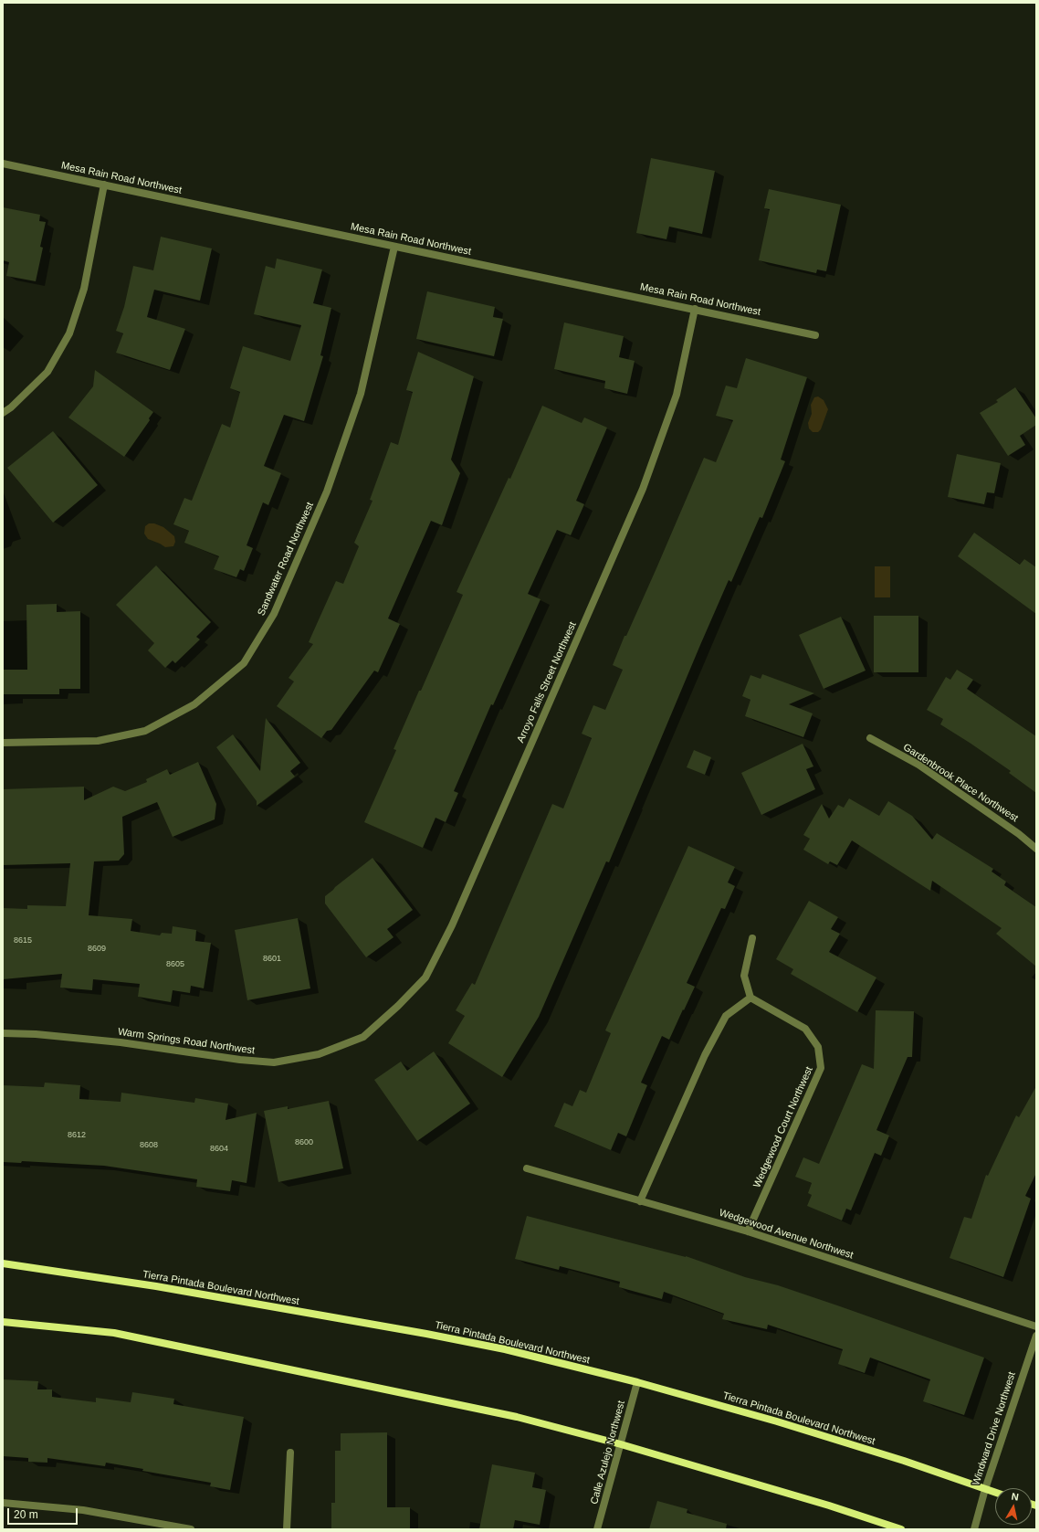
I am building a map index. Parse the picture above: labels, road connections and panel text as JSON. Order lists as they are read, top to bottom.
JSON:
{
  "streets": {
    "main road": ["Tierra Pintada Boulevard Northwest"],
    "street": [
      "Mesa Rain Road Northwest",
      "Sandwater Road Northwest",
      "Arroyo Falls Street Northwest",
      "Gardenbrook Place Northwest",
      "Warm Springs Road Northwest",
      "Wedgewood Court Northwest",
      "Wedgewood Avenue Northwest",
      "Windward Drive Northwest",
      "Calle Azulejo Northwest"
    ]
  },
  "crossings": [
    ["Mesa Rain Road Northwest", "Sandwater Road Northwest"],
    ["Mesa Rain Road Northwest", "Arroyo Falls Street Northwest"],
    ["Arroyo Falls Street Northwest", "Warm Springs Road Northwest"],
    ["Wedgewood Court Northwest", "Wedgewood Avenue Northwest"],
    ["Tierra Pintada Boulevard Northwest", "Windward Drive Northwest"],
    ["Tierra Pintada Boulevard Northwest", "Calle Azulejo Northwest"]
  ],
  "house_numbers": [
    "8615",
    "8609",
    "8601",
    "8605",
    "8612",
    "8600",
    "8608",
    "8604"
  ],
  "scale_bar": "20 m",
  "north": "top"
}
